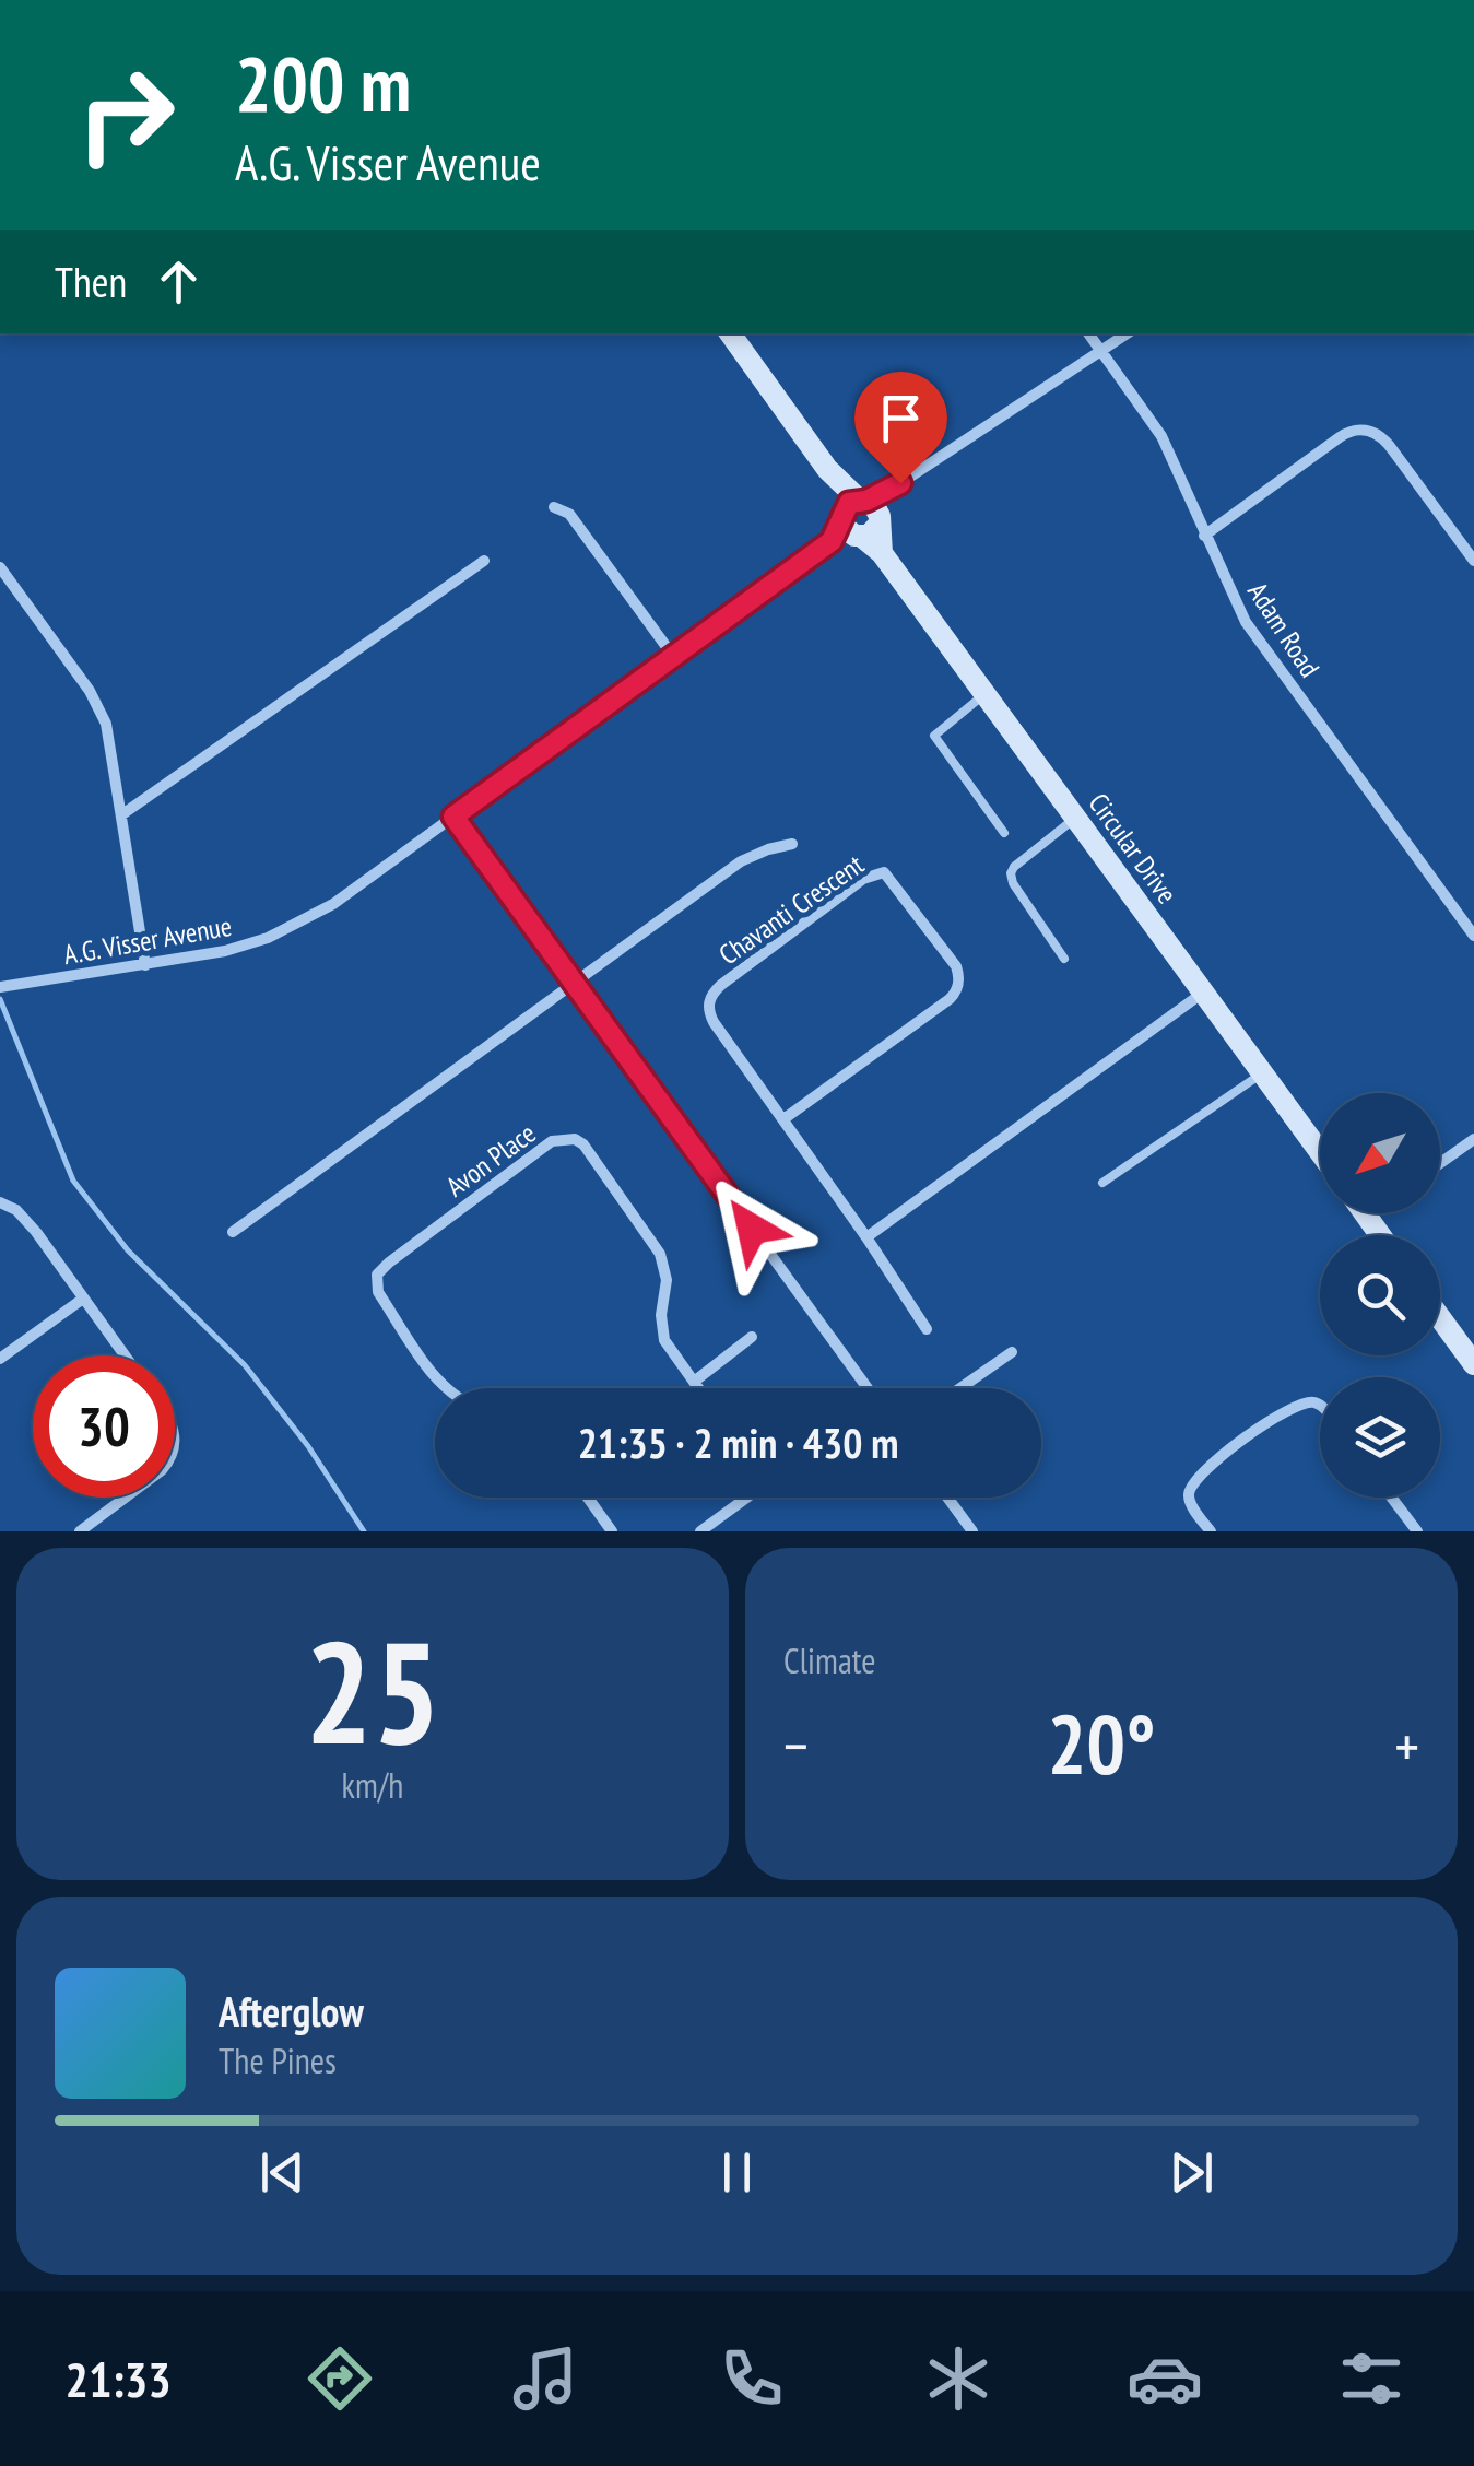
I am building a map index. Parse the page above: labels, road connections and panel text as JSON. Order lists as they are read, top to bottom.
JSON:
{
  "streets": {
    "street": [
      "Adam Road",
      "Circular Drive",
      "Chavanti Crescent",
      "A.G. Visser Avenue",
      "Avon Place"
    ]
  },
  "crossings": [
    ["Adam Road", "A.G. Visser Avenue"],
    ["Circular Drive", "A.G. Visser Avenue"]
  ],
  "north": "bottom left",
  "page": {
    "turn": ["200 m", "A.G. Visser Avenue"],
    "then": "Then",
    "limit": "30",
    "trip": "21:35 · 2 min · 430 m",
    "tile": [
      ["25", "km/h"],
      "Climate"
    ],
    "heat": ["−", "20°", "+"],
    "song": ["Afterglow", "The Pines"],
    "tabs": "21:33"
  }
}
